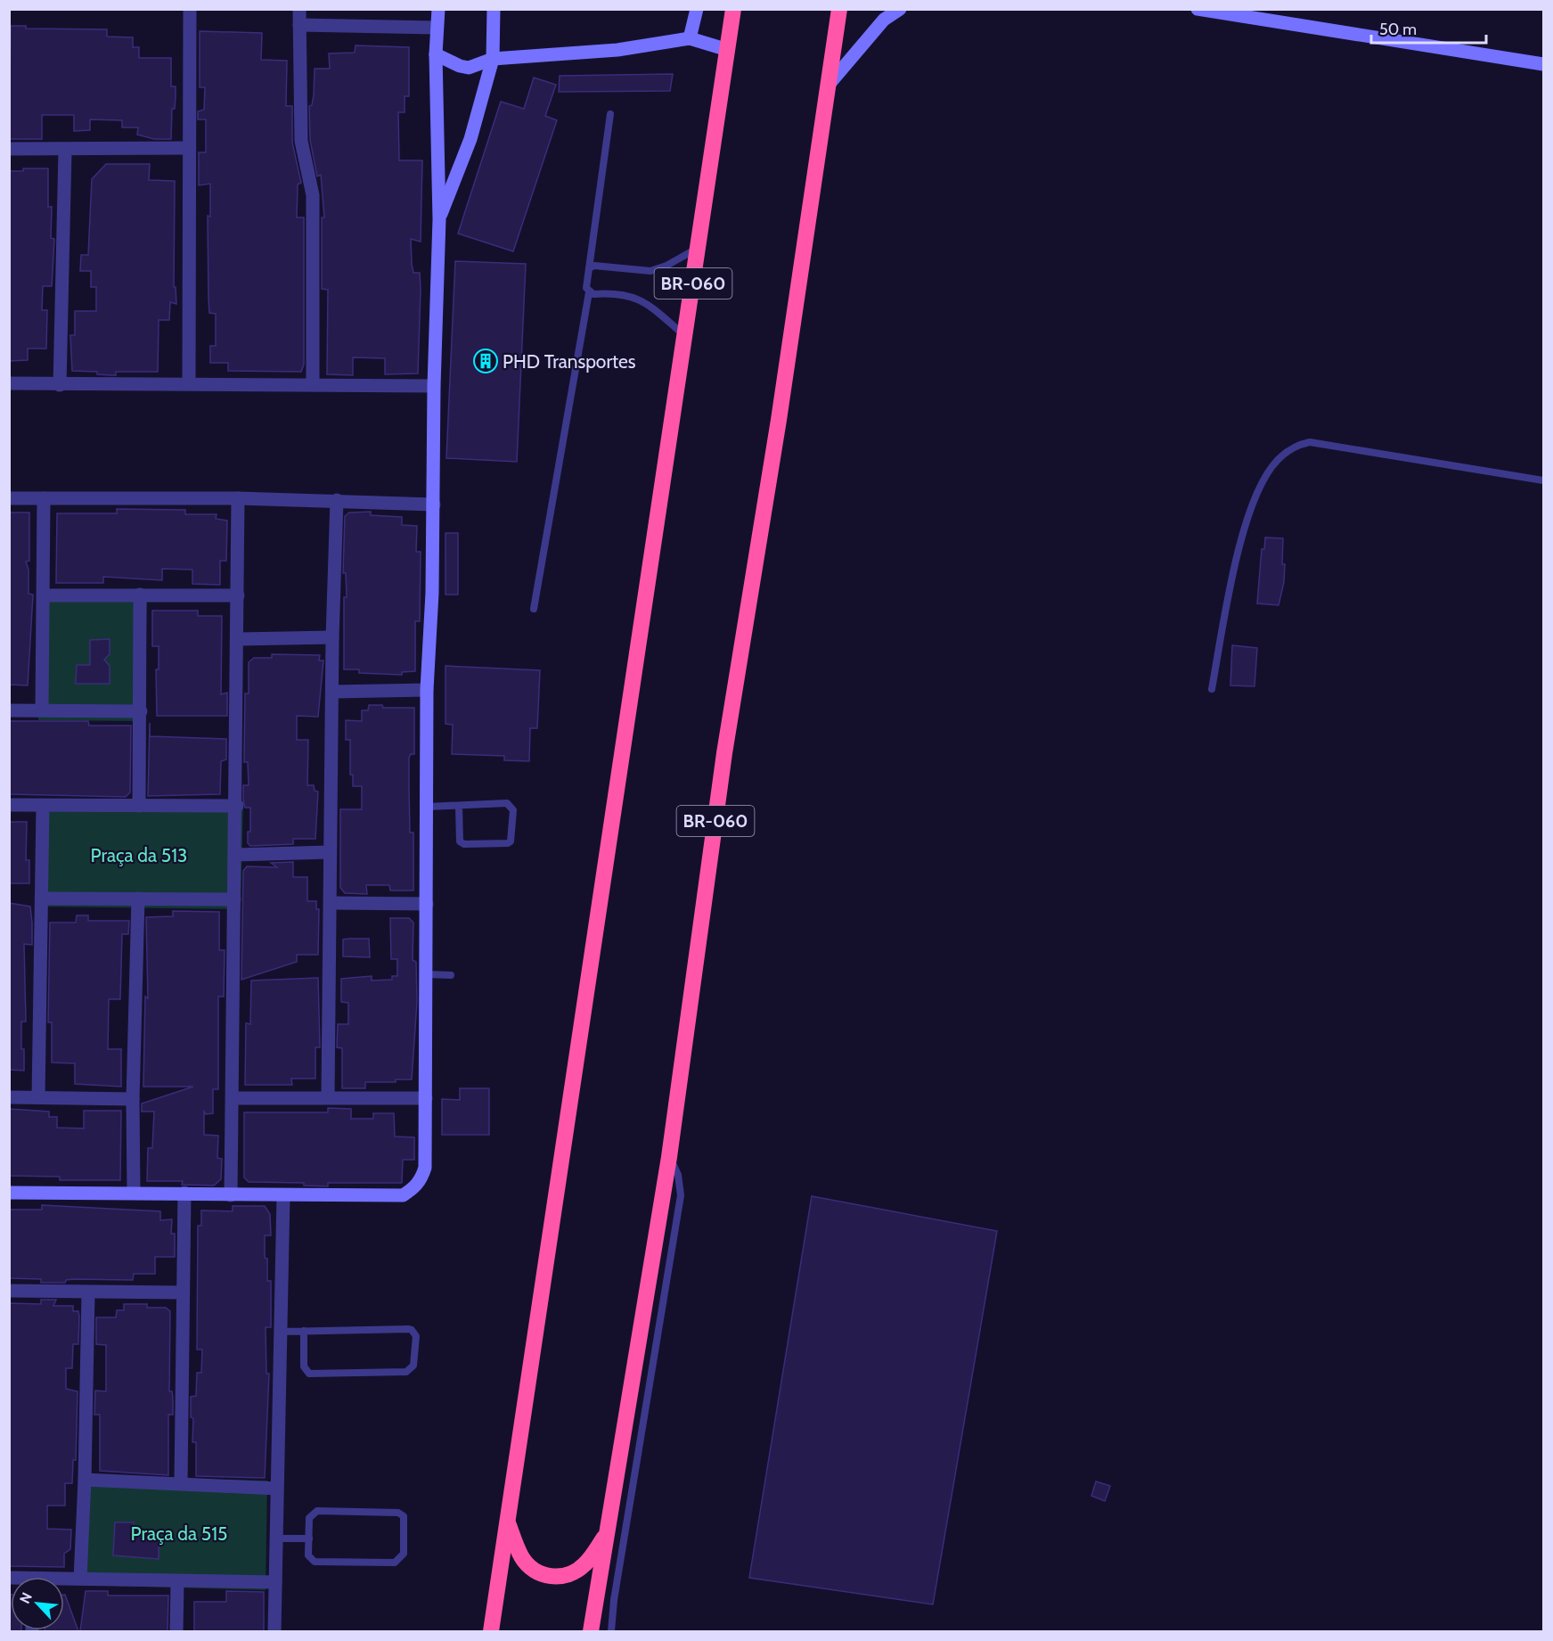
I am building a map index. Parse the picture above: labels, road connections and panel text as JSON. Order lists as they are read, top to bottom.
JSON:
{
  "streets": {
    "highway": ["BR-060"]
  },
  "parks": ["Praça da 513", "Praça da 515"],
  "places": {
    "building": ["PHD Transportes"]
  },
  "scale_bar": "50 m",
  "north": "top left"
}
